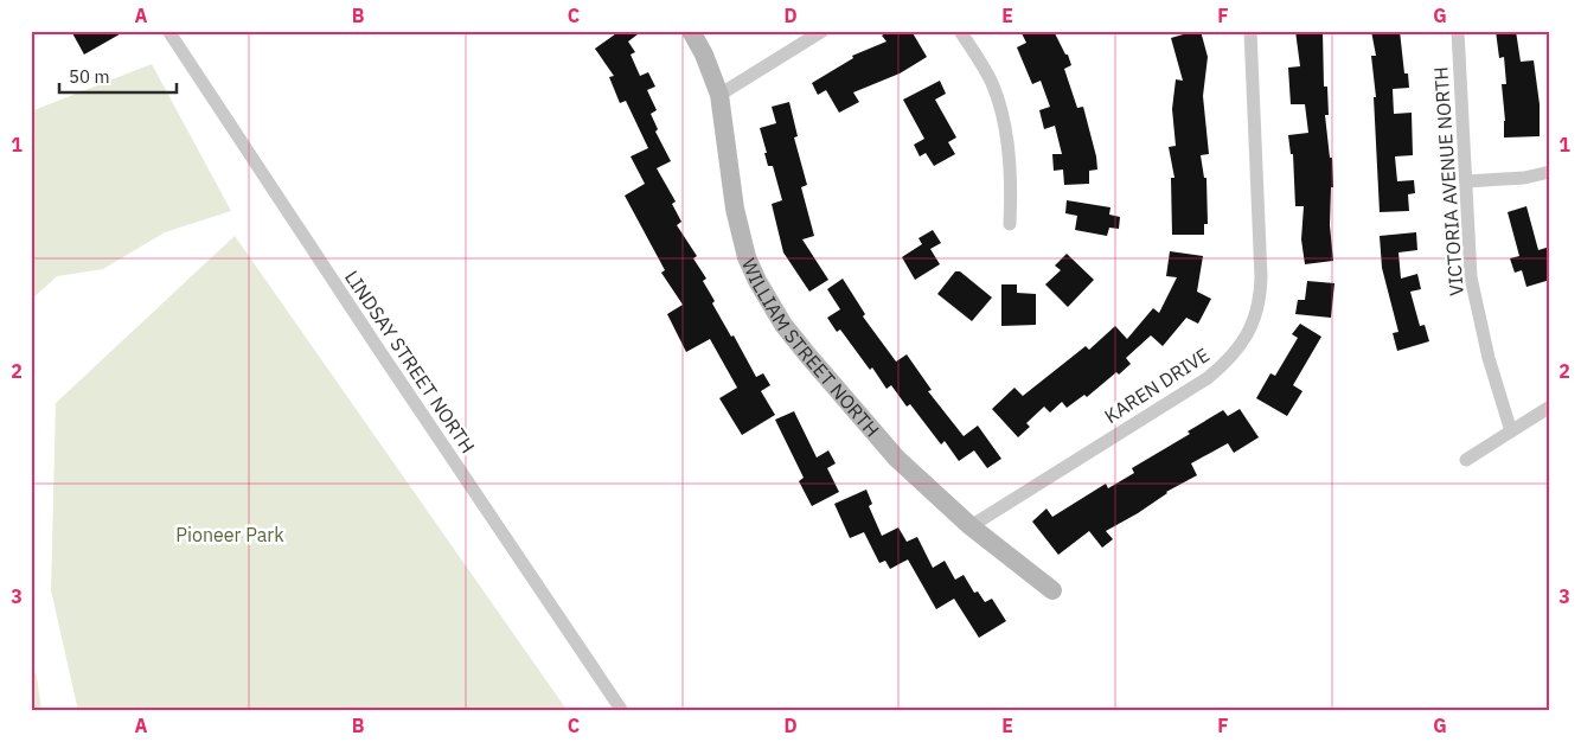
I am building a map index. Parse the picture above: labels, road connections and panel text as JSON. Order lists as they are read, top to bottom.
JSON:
{
  "streets": {
    "street": [
      "VICTORIA AVENUE NORTH",
      "WILLIAM STREET NORTH",
      "LINDSAY STREET NORTH",
      "KAREN DRIVE"
    ]
  },
  "crossings": [
    ["WILLIAM STREET NORTH", "KAREN DRIVE"]
  ],
  "parks": ["Pioneer Park"],
  "scale_bar": "50 m",
  "grid": {
    "columns": [
      "A",
      "B",
      "C",
      "D",
      "E",
      "F",
      "G"
    ],
    "rows": ["1", "2", "3"]
  }
}
